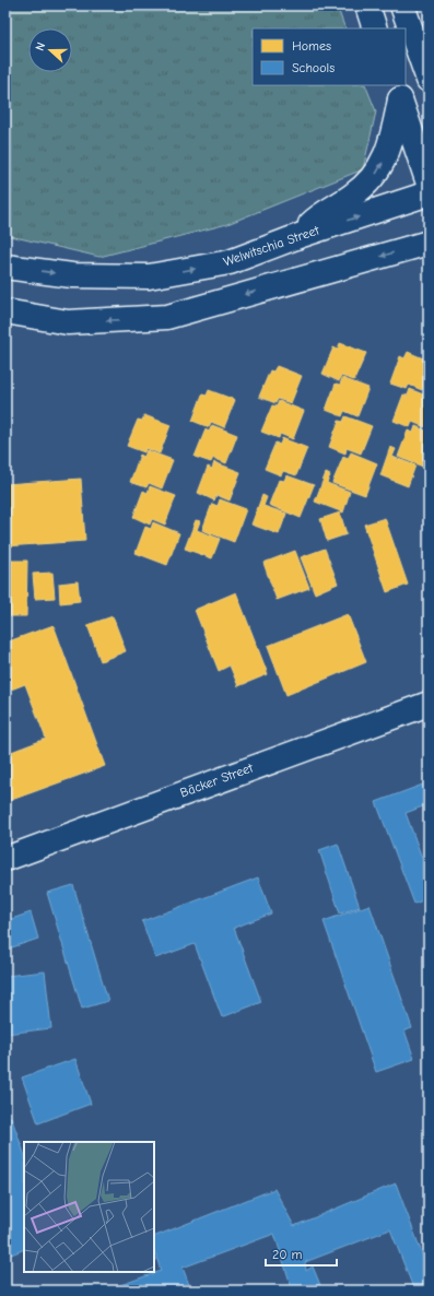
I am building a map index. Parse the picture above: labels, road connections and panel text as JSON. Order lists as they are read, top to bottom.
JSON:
{
  "streets": {
    "street": ["Welwitschia Street", "Bäcker Street"]
  },
  "legend": ["Homes", "Schools"],
  "scale_bar": "20 m",
  "north": "left"
}
